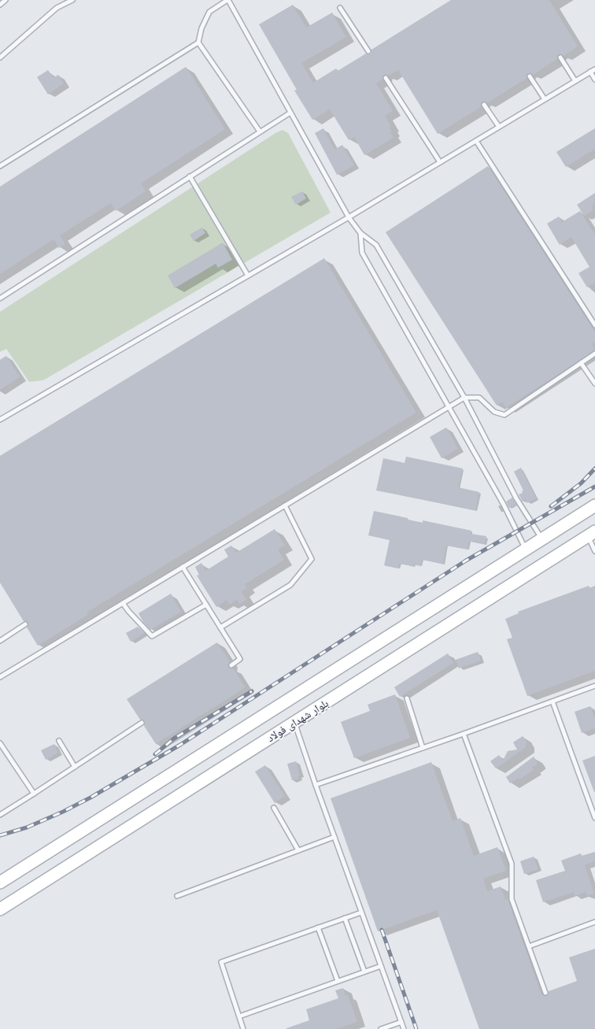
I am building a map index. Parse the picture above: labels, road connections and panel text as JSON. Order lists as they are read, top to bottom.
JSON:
{
  "streets": {
    "street": ["بلوار شهدای فولاد"]
  }
}
